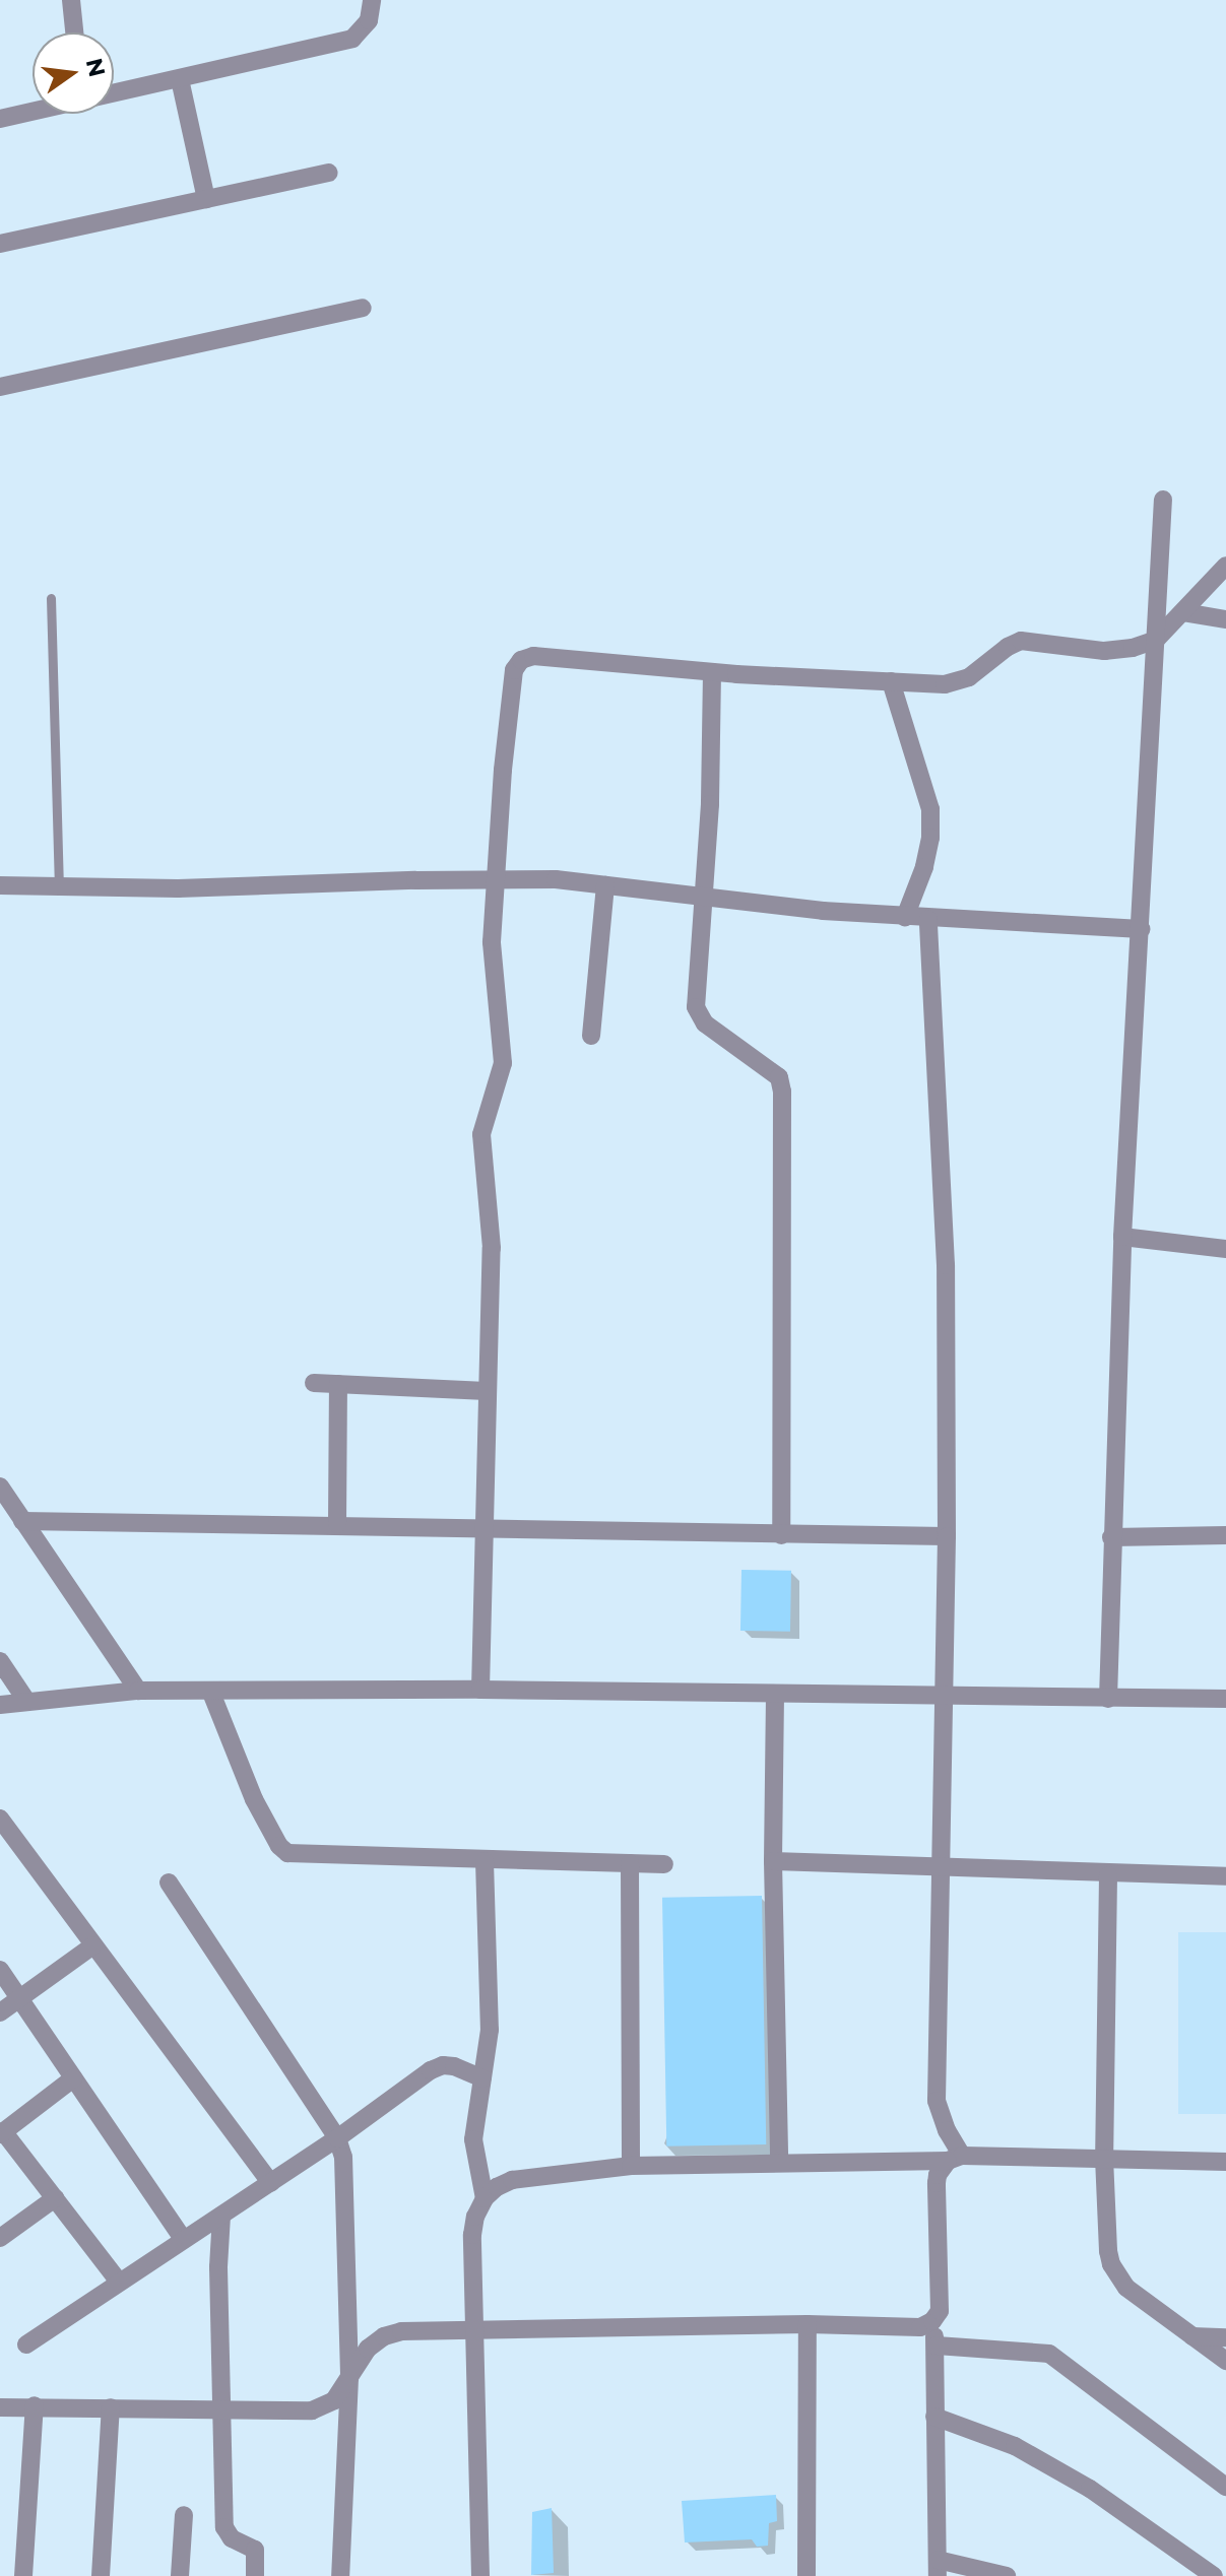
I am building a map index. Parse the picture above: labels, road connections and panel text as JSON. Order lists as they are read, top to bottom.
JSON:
{
  "north": "right"
}
